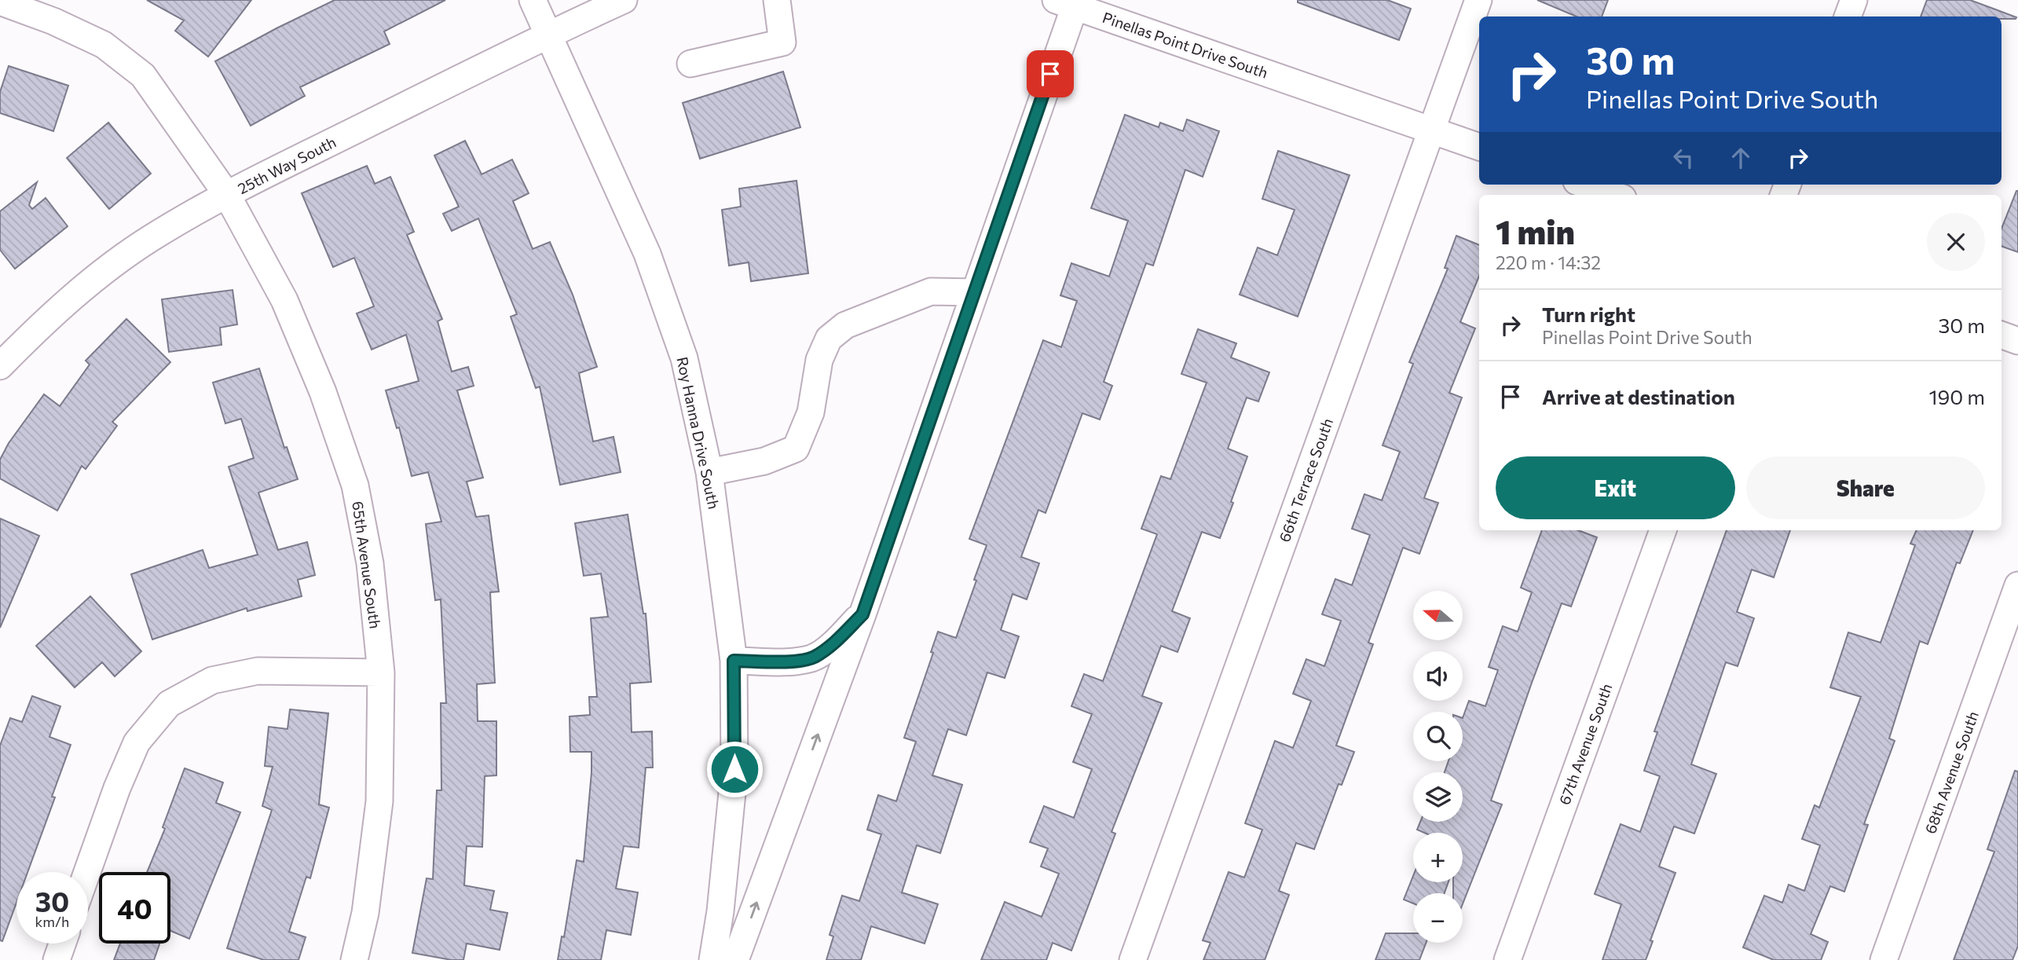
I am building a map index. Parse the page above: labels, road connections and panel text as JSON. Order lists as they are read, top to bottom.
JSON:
{
  "streets": {
    "street": [
      "Pinellas Point Drive South",
      "25th Way South",
      "Roy Hanna Drive South",
      "66th Terrace South",
      "65th Avenue South",
      "67th Avenue South",
      "68th Avenue South"
    ]
  },
  "crossings": [
    ["Pinellas Point Drive South", "Roy Hanna Drive South"],
    ["Pinellas Point Drive South", "66th Terrace South"],
    ["25th Way South", "Roy Hanna Drive South"],
    ["25th Way South", "65th Avenue South"]
  ],
  "north": "left",
  "page": {
    "turn": ["30 m", "Pinellas Point Drive South"],
    "heading": ["1 min", "220 m · 14:32"],
    "list": [
      {
        "name": "Turn right",
        "note": "Pinellas Point Drive South",
        "value": "30 m"
      },
      {
        "name": "Arrive at destination",
        "value": "190 m"
      }
    ],
    "buttons": ["Exit", "Share"],
    "map_buttons": ["+", "−"],
    "speed": "30 km/h",
    "limit": "40"
  }
}
